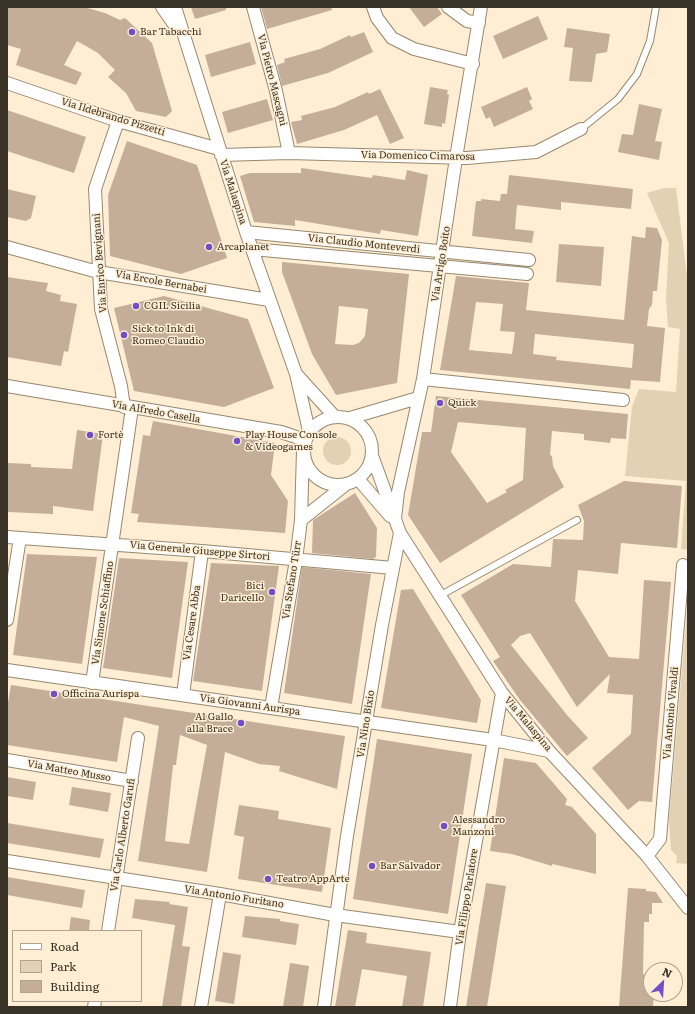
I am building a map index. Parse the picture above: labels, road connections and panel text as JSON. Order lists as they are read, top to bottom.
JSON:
{
  "streets": {
    "street": [
      "Via Pietro Mascagni",
      "Via Ildebrando Pizzetti",
      "Via Domenico Cimarosa",
      "Via Malaspina",
      "Via Claudio Monteverdi",
      "Via Enrico Bevignani",
      "Via Arrigo Boito",
      "Via Ercole Bernabei",
      "Via Alfredo Casella",
      "Via Generale Giuseppe Sirtori",
      "Via Stefano Türr",
      "Via Simone Schiaffino",
      "Via Cesare Abba",
      "Via Giovanni Aurispa",
      "Via Antonio Vivaldi",
      "Via Nino Bixio",
      "Via Matteo Musso",
      "Via Carlo Alberto Garufi",
      "Via Antonio Furitano",
      "Via Filippo Parlatore"
    ]
  },
  "crossings": [
    ["Via Pietro Mascagni", "Via Domenico Cimarosa"],
    ["Via Ildebrando Pizzetti", "Via Domenico Cimarosa"],
    ["Via Ildebrando Pizzetti", "Via Malaspina"],
    ["Via Ildebrando Pizzetti", "Via Enrico Bevignani"],
    ["Via Domenico Cimarosa", "Via Malaspina"],
    ["Via Domenico Cimarosa", "Via Arrigo Boito"],
    ["Via Malaspina", "Via Claudio Monteverdi"],
    ["Via Malaspina", "Via Arrigo Boito"],
    ["Via Malaspina", "Via Ercole Bernabei"],
    ["Via Malaspina", "Via Alfredo Casella"],
    ["Via Malaspina", "Via Stefano Türr"],
    ["Via Malaspina", "Via Giovanni Aurispa"],
    ["Via Malaspina", "Via Antonio Vivaldi"],
    ["Via Malaspina", "Via Nino Bixio"],
    ["Via Malaspina", "Via Filippo Parlatore"],
    ["Via Claudio Monteverdi", "Via Arrigo Boito"],
    ["Via Enrico Bevignani", "Via Ercole Bernabei"],
    ["Via Enrico Bevignani", "Via Alfredo Casella"],
    ["Via Enrico Bevignani", "Via Generale Giuseppe Sirtori"],
    ["Via Enrico Bevignani", "Via Simone Schiaffino"],
    ["Via Alfredo Casella", "Via Stefano Türr"],
    ["Via Generale Giuseppe Sirtori", "Via Stefano Türr"],
    ["Via Generale Giuseppe Sirtori", "Via Simone Schiaffino"],
    ["Via Generale Giuseppe Sirtori", "Via Cesare Abba"],
    ["Via Generale Giuseppe Sirtori", "Via Nino Bixio"],
    ["Via Stefano Türr", "Via Giovanni Aurispa"],
    ["Via Simone Schiaffino", "Via Giovanni Aurispa"],
    ["Via Cesare Abba", "Via Giovanni Aurispa"],
    ["Via Giovanni Aurispa", "Via Nino Bixio"],
    ["Via Giovanni Aurispa", "Via Filippo Parlatore"],
    ["Via Nino Bixio", "Via Antonio Furitano"],
    ["Via Matteo Musso", "Via Carlo Alberto Garufi"],
    ["Via Carlo Alberto Garufi", "Via Antonio Furitano"],
    ["Via Antonio Furitano", "Via Filippo Parlatore"]
  ],
  "places": [
    "Bar Tabacchi",
    "Arcaplanet",
    "CGIL Sicilia",
    "Sick to Ink di Romeo Claudio",
    "Quick",
    "Fortè",
    "Play House Console & Videogames",
    "Bici Daricello",
    "Officina Aurispa",
    "Al Gallo alla Brace",
    "Alessandro Manzoni",
    "Bar Salvador",
    "Teatro AppArte"
  ],
  "legend": ["Road", "Park", "Building"],
  "north": "top right"
}
